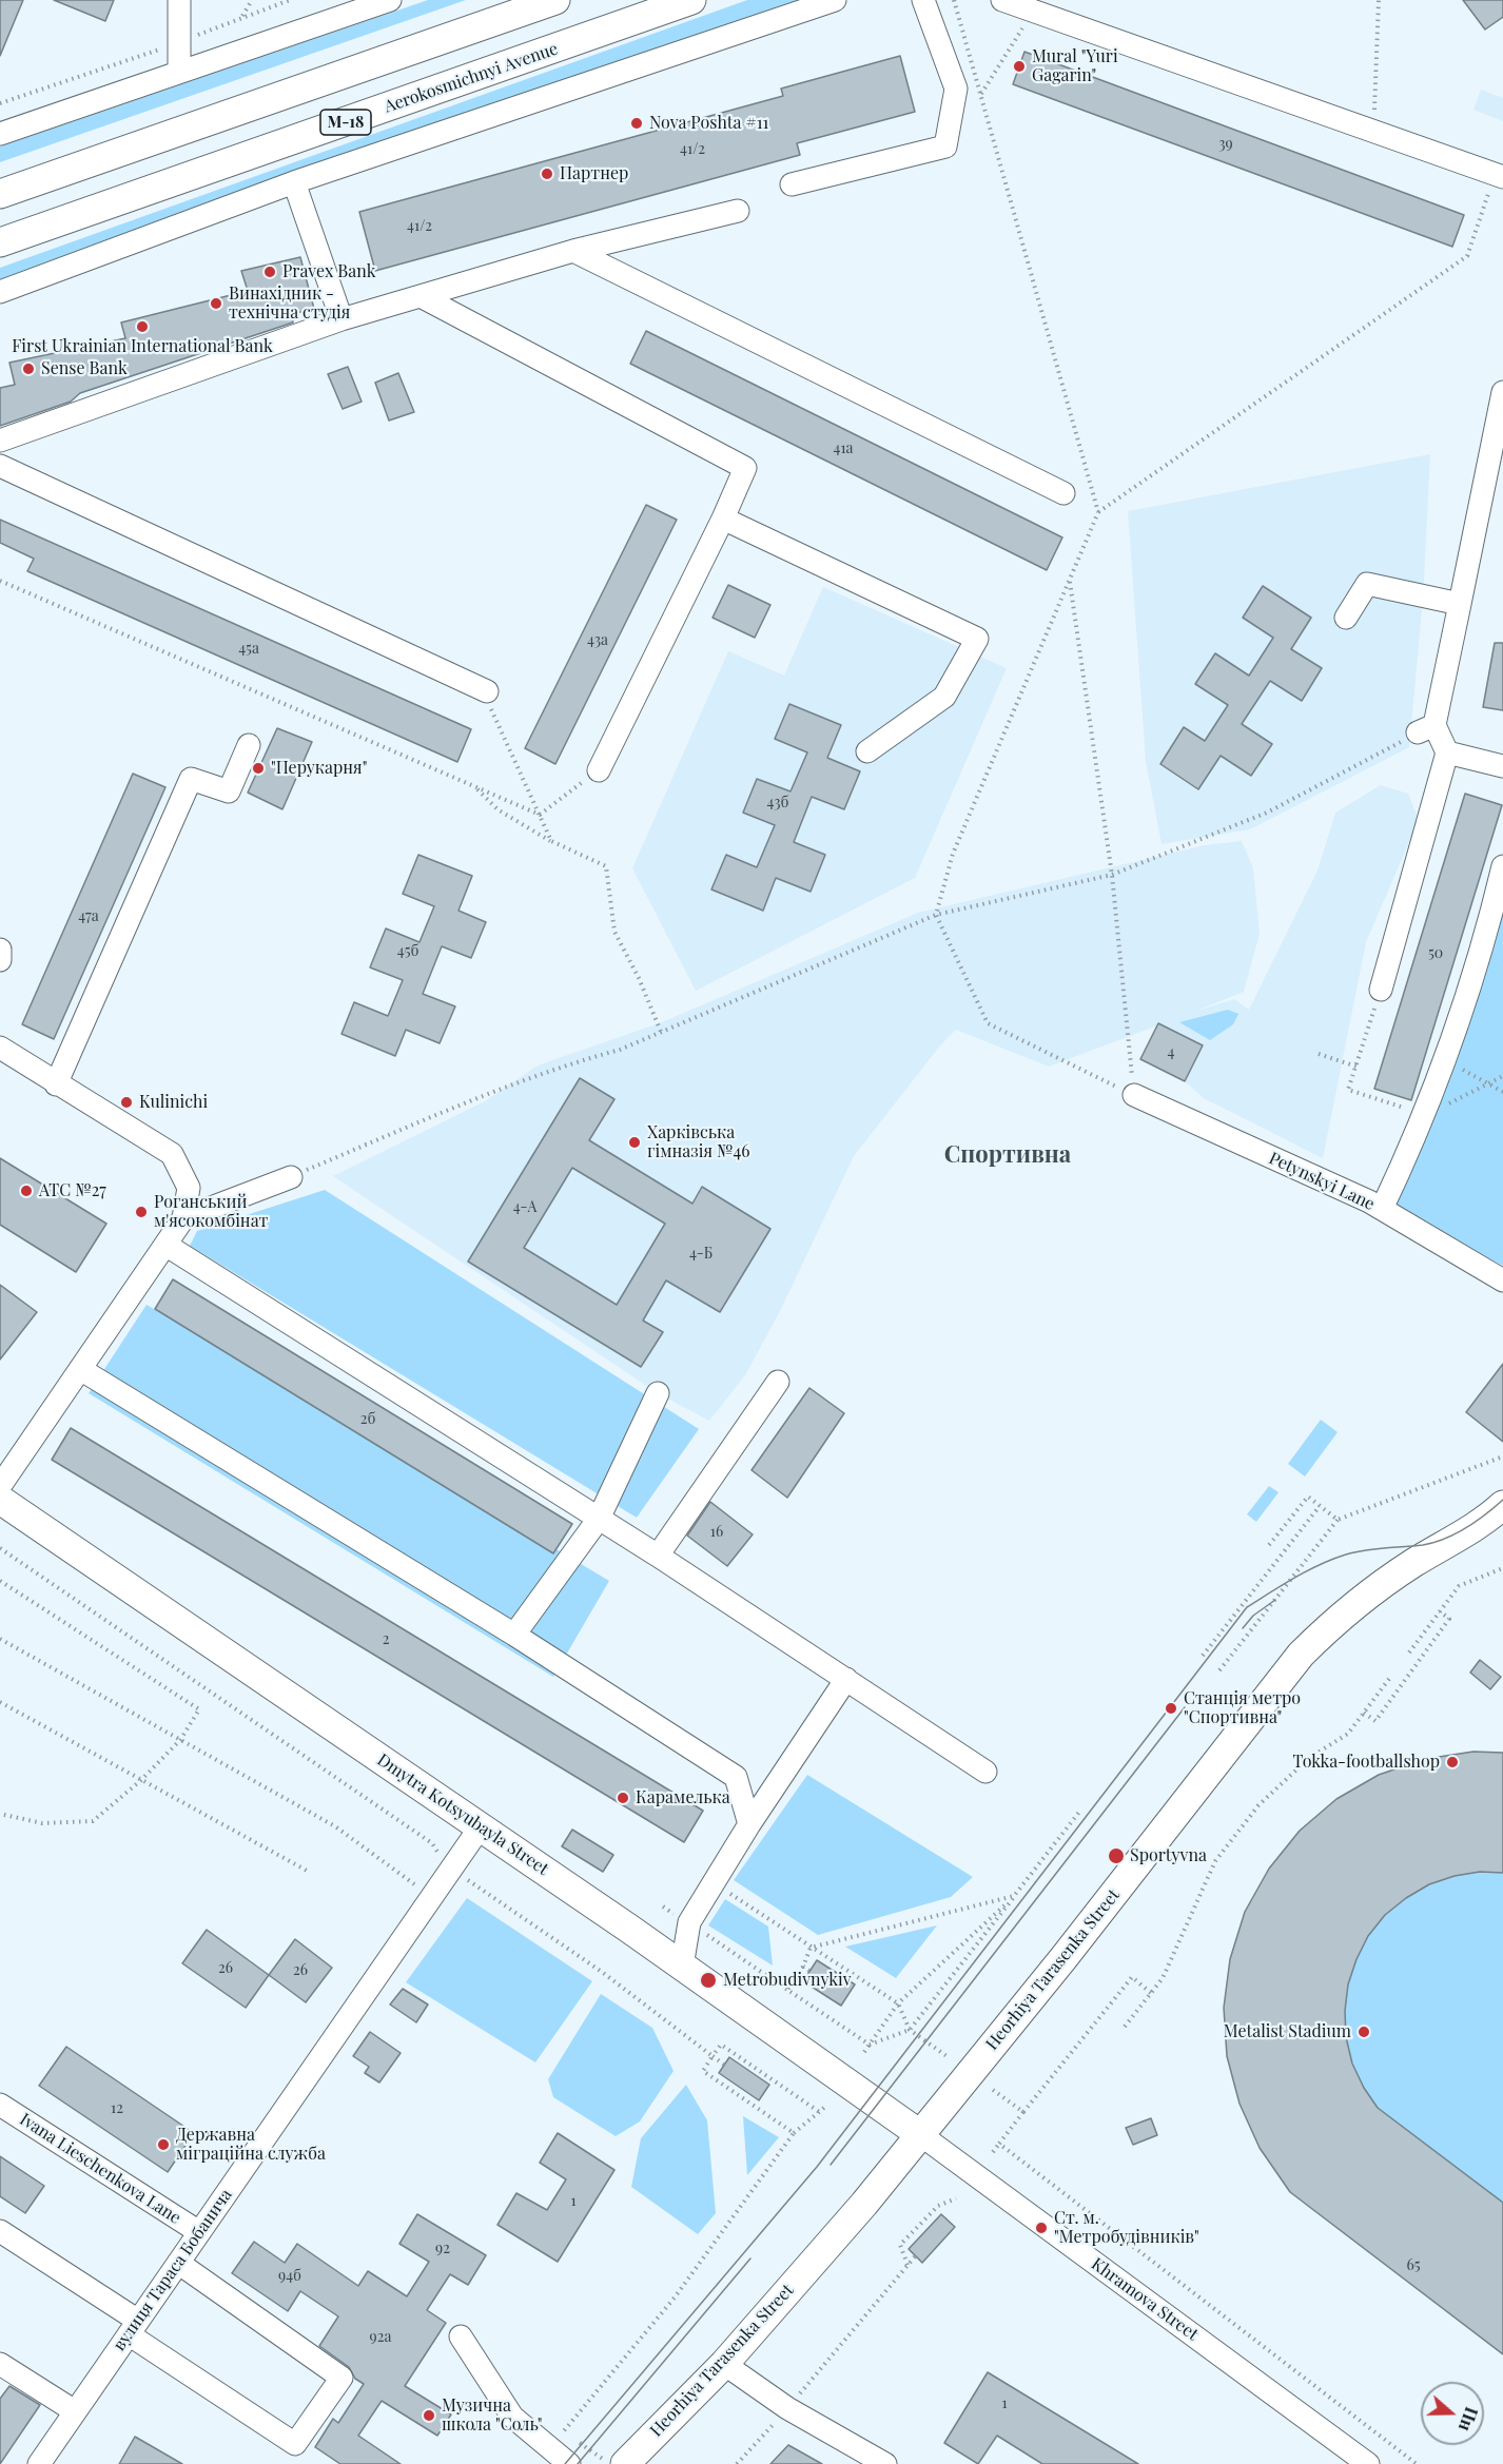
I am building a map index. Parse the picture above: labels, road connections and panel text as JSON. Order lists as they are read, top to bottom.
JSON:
{
  "streets": {
    "main road": [
      "Aerokosmichnyi Avenue",
      "М-18",
      "Dmytra Kotsyubayla Street",
      "Heorhiya Tarasenka Street"
    ],
    "street": [
      "Petynskyi Lane",
      "Ivana Lieschenkova Lane",
      "вулиця Тараса Бобанича",
      "Khramova Street"
    ]
  },
  "crossings": [
    ["Dmytra Kotsyubayla Street", "Heorhiya Tarasenka Street"],
    ["Dmytra Kotsyubayla Street", "вулиця Тараса Бобанича"],
    ["Dmytra Kotsyubayla Street", "Khramova Street"],
    ["Heorhiya Tarasenka Street", "Khramova Street"],
    ["Ivana Lieschenkova Lane", "вулиця Тараса Бобанича"]
  ],
  "districts": ["Спортивна"],
  "places": [
    "Mural \"Yuri Gagarin\"",
    "Nova Poshta #11",
    "Партнер",
    "Pravex Bank",
    "Винахідник - технічна студія",
    "First Ukrainian International Bank",
    "Sense Bank",
    "\"Перукарня\"",
    "Kulinichi",
    "Харківська гімназія №46",
    "АТС №27",
    "Роганський м'ясокомбінат",
    "Станція метро \"Спортивна\"",
    "Tokka-footballshop",
    "Карамелька",
    "Sportyvna",
    "Metrobudіvnykіv",
    "Metalist Stadium",
    "Державна міграційна служба",
    "Ст. м. \"Метробудівників\"",
    "Музична школа \"Соль\""
  ],
  "house_numbers": [
    "39",
    "41/2",
    "41/2",
    "41а",
    "43а",
    "45а",
    "43б",
    "47а",
    "45б",
    "50",
    "4",
    "4-А",
    "4-Б",
    "2б",
    "16",
    "2",
    "26",
    "26",
    "12",
    "1",
    "92",
    "65",
    "94б",
    "92а",
    "1"
  ],
  "north": "right"
}
